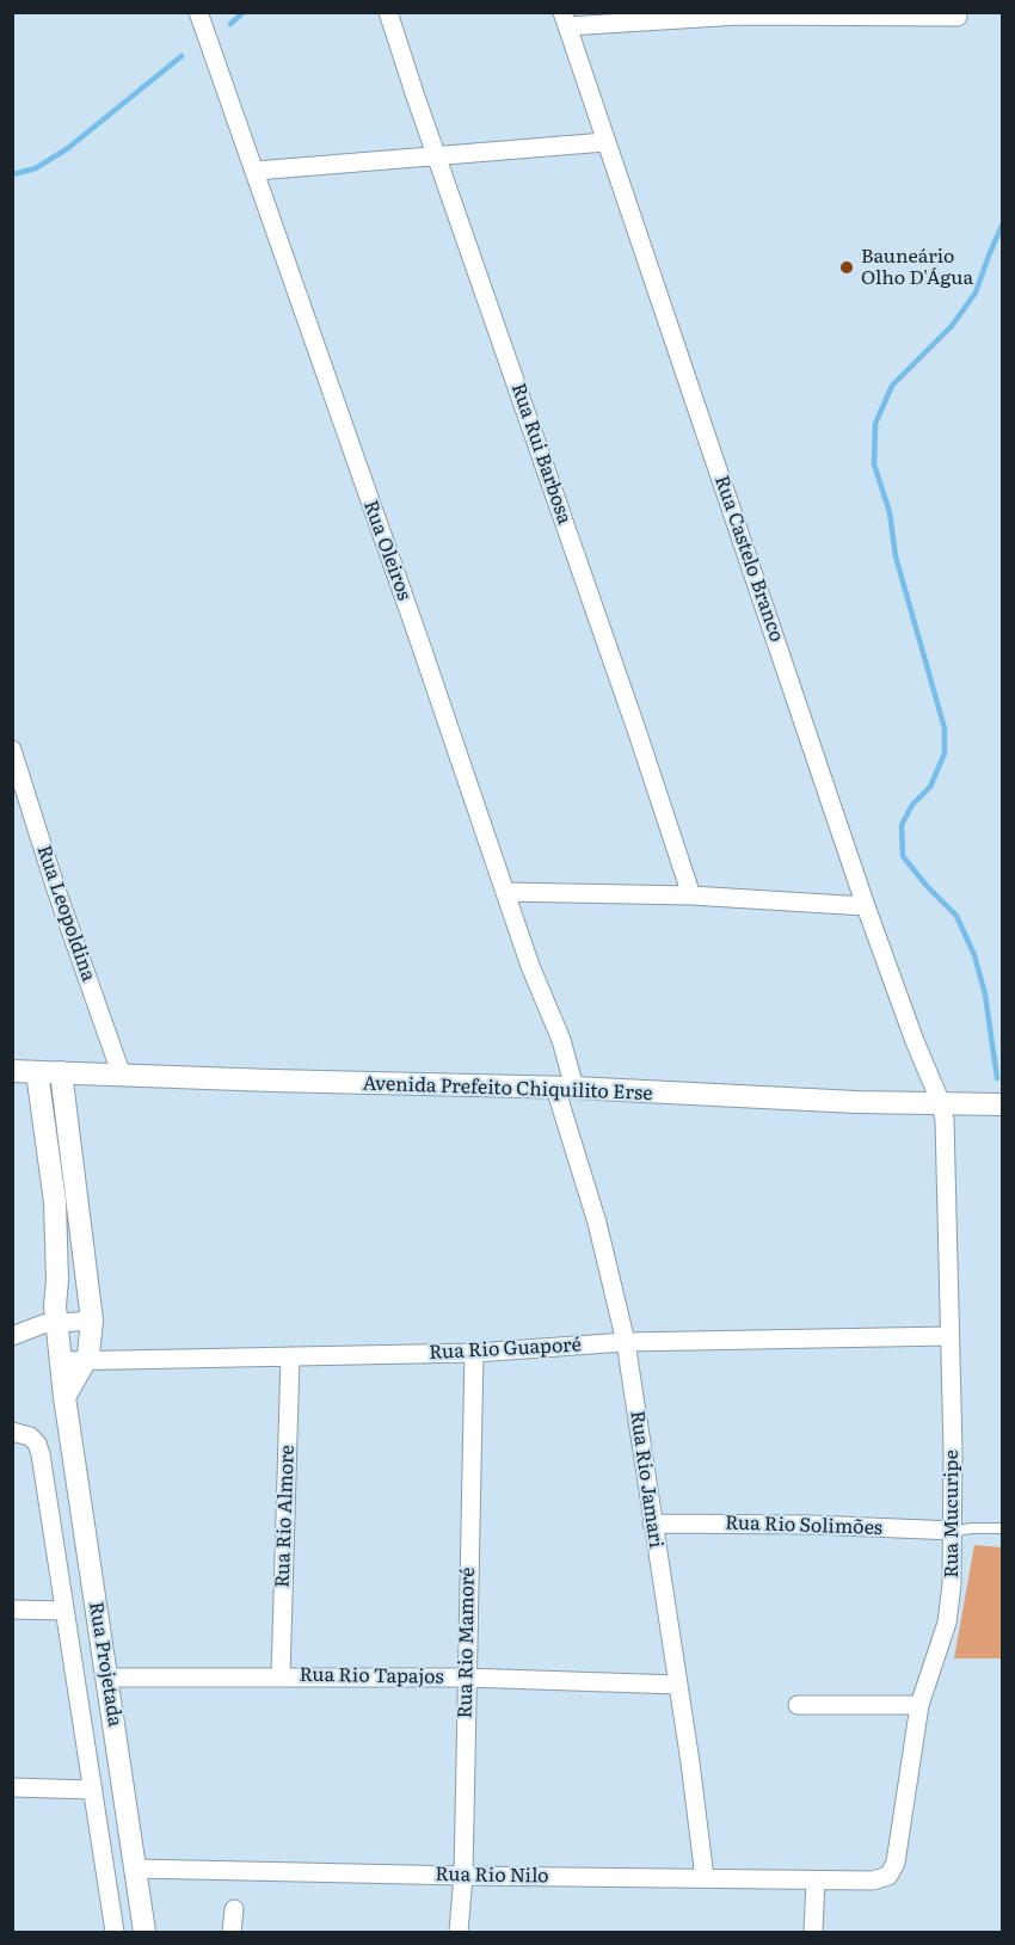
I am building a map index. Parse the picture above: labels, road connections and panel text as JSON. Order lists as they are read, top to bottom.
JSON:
{
  "streets": {
    "street": [
      "Rua Rui Barbosa",
      "Rua Oleiros",
      "Rua Castelo Branco",
      "Rua Leopoldina",
      "Avenida Prefeito Chiquilito Erse",
      "Rua Rio Guaporé",
      "Rua Rio Jamari",
      "Rua Mucuripe",
      "Rua Rio Almore",
      "Rua Rio Solimões",
      "Rua Rio Mamoré",
      "Rua Projetada",
      "Rua Rio Tapajos",
      "Rua Rio Nilo"
    ]
  },
  "crossings": [
    ["Rua Oleiros", "Avenida Prefeito Chiquilito Erse"],
    ["Rua Oleiros", "Rua Rio Jamari"],
    ["Rua Castelo Branco", "Avenida Prefeito Chiquilito Erse"],
    ["Rua Castelo Branco", "Rua Mucuripe"],
    ["Rua Leopoldina", "Avenida Prefeito Chiquilito Erse"],
    ["Avenida Prefeito Chiquilito Erse", "Rua Rio Jamari"],
    ["Avenida Prefeito Chiquilito Erse", "Rua Mucuripe"],
    ["Avenida Prefeito Chiquilito Erse", "Rua Projetada"],
    ["Rua Rio Guaporé", "Rua Rio Jamari"],
    ["Rua Rio Guaporé", "Rua Mucuripe"],
    ["Rua Rio Guaporé", "Rua Rio Almore"],
    ["Rua Rio Guaporé", "Rua Rio Mamoré"],
    ["Rua Rio Guaporé", "Rua Projetada"],
    ["Rua Rio Jamari", "Rua Rio Solimões"],
    ["Rua Rio Jamari", "Rua Rio Tapajos"],
    ["Rua Rio Jamari", "Rua Rio Nilo"],
    ["Rua Mucuripe", "Rua Rio Solimões"],
    ["Rua Mucuripe", "Rua Rio Nilo"],
    ["Rua Rio Almore", "Rua Rio Tapajos"],
    ["Rua Rio Mamoré", "Rua Rio Tapajos"],
    ["Rua Rio Mamoré", "Rua Rio Nilo"],
    ["Rua Projetada", "Rua Rio Tapajos"],
    ["Rua Projetada", "Rua Rio Nilo"]
  ],
  "places": ["Bauneário Olho D'Água"]
}
